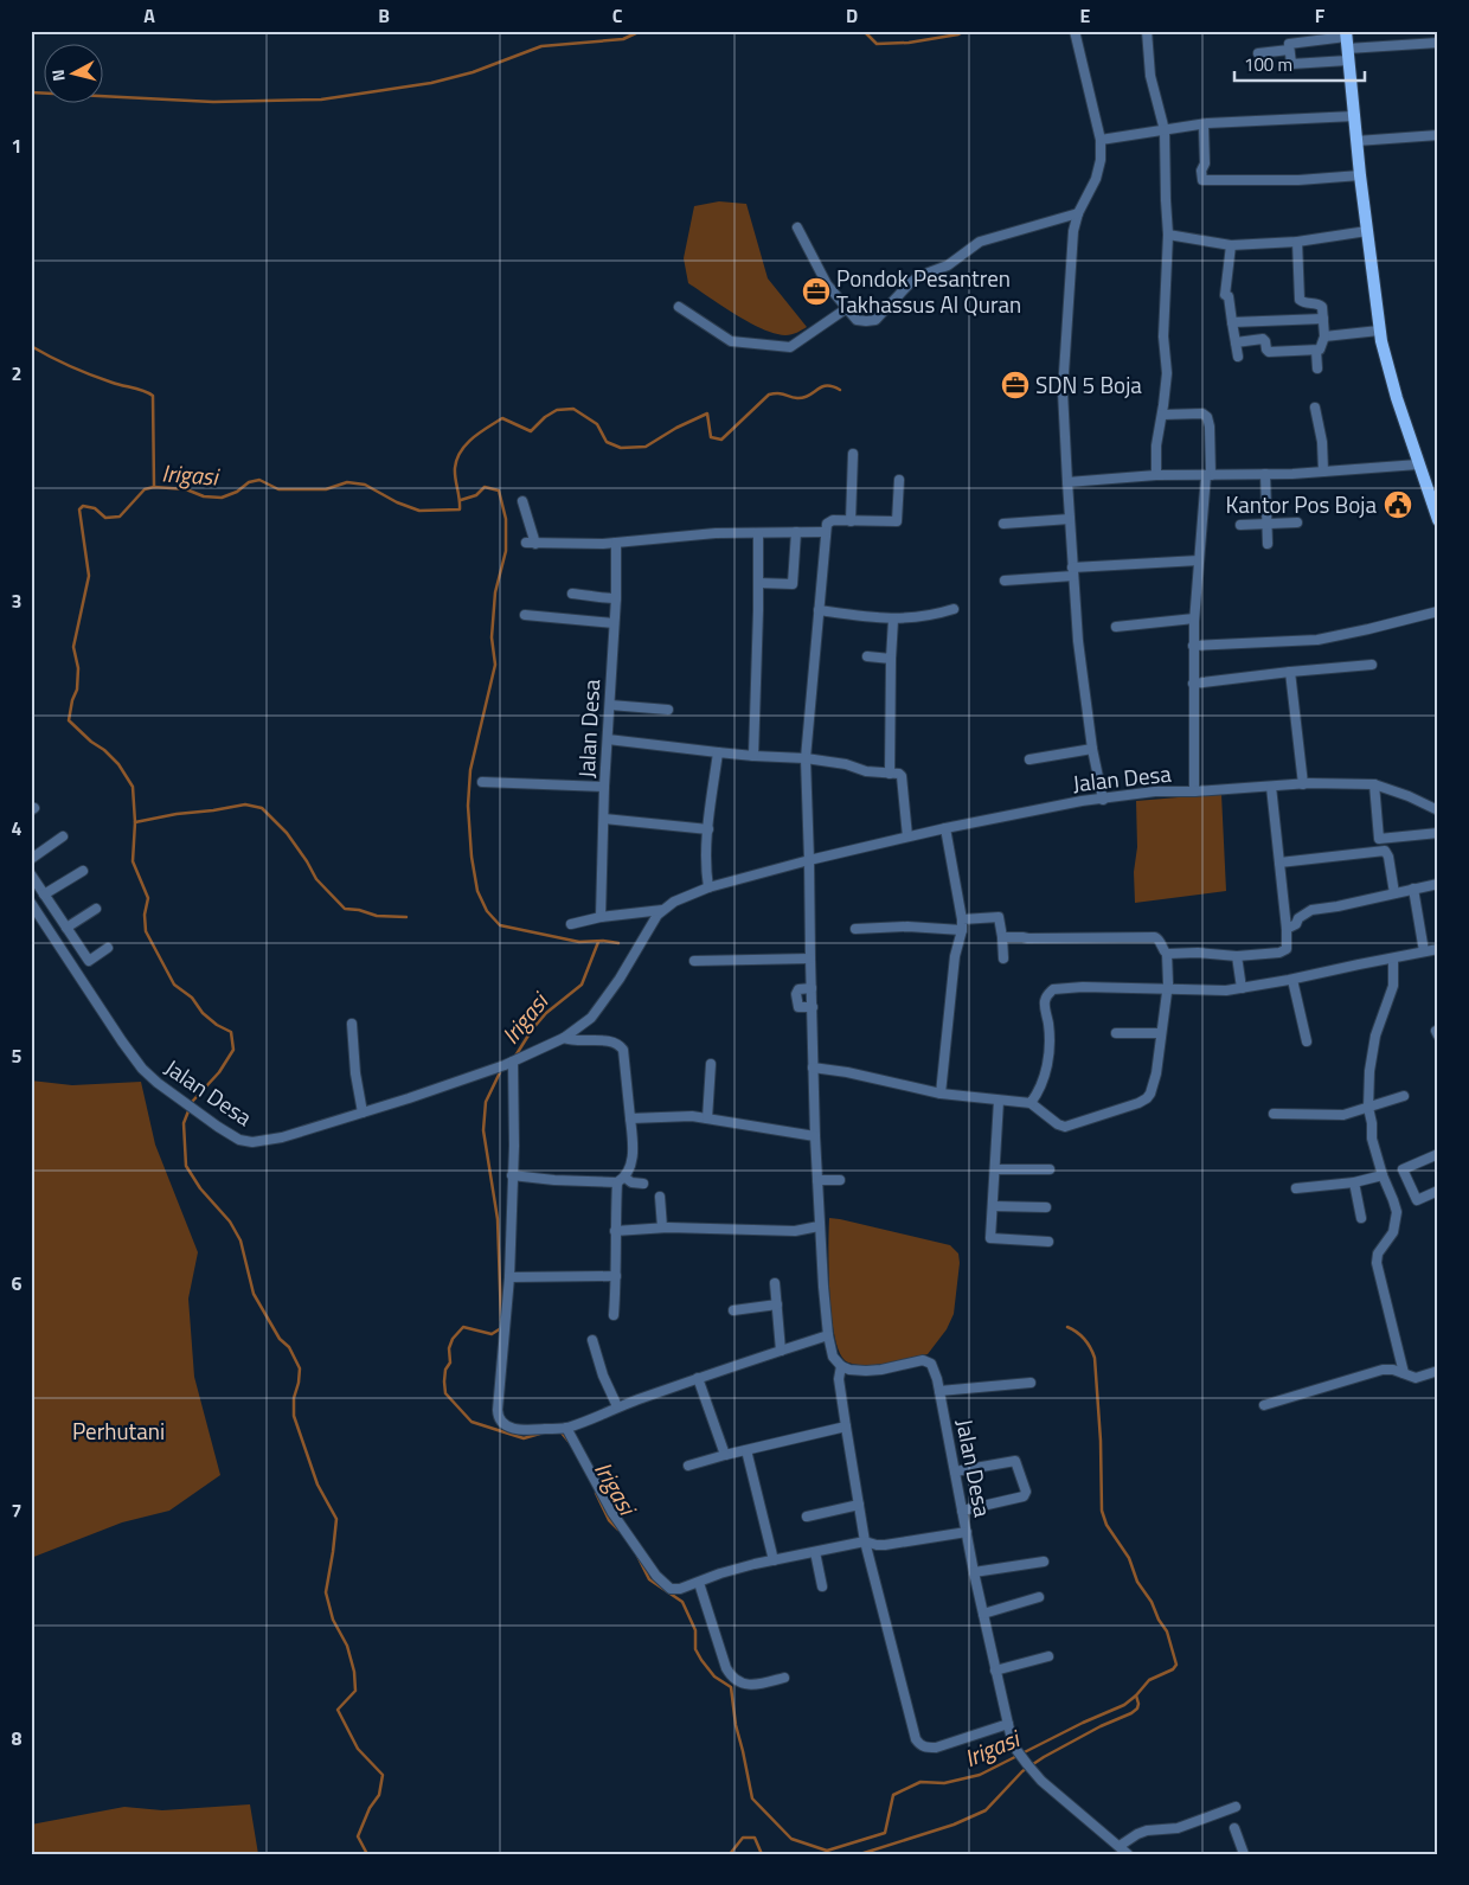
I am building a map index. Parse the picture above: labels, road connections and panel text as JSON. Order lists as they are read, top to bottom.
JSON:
{
  "streets": {
    "street": ["Jalan Desa"]
  },
  "water": ["Irigasi"],
  "parks": ["Perhutani"],
  "places": {
    "office": ["Pondok Pesantren Takhassus Al Quran", "SDN 5 Boja"],
    "public building": ["Kantor Pos Boja"]
  },
  "scale_bar": "100 m",
  "north": "left",
  "grid": {
    "columns": [
      "A",
      "B",
      "C",
      "D",
      "E",
      "F"
    ],
    "rows": [
      "1",
      "2",
      "3",
      "4",
      "5",
      "6",
      "7",
      "8"
    ]
  }
}
